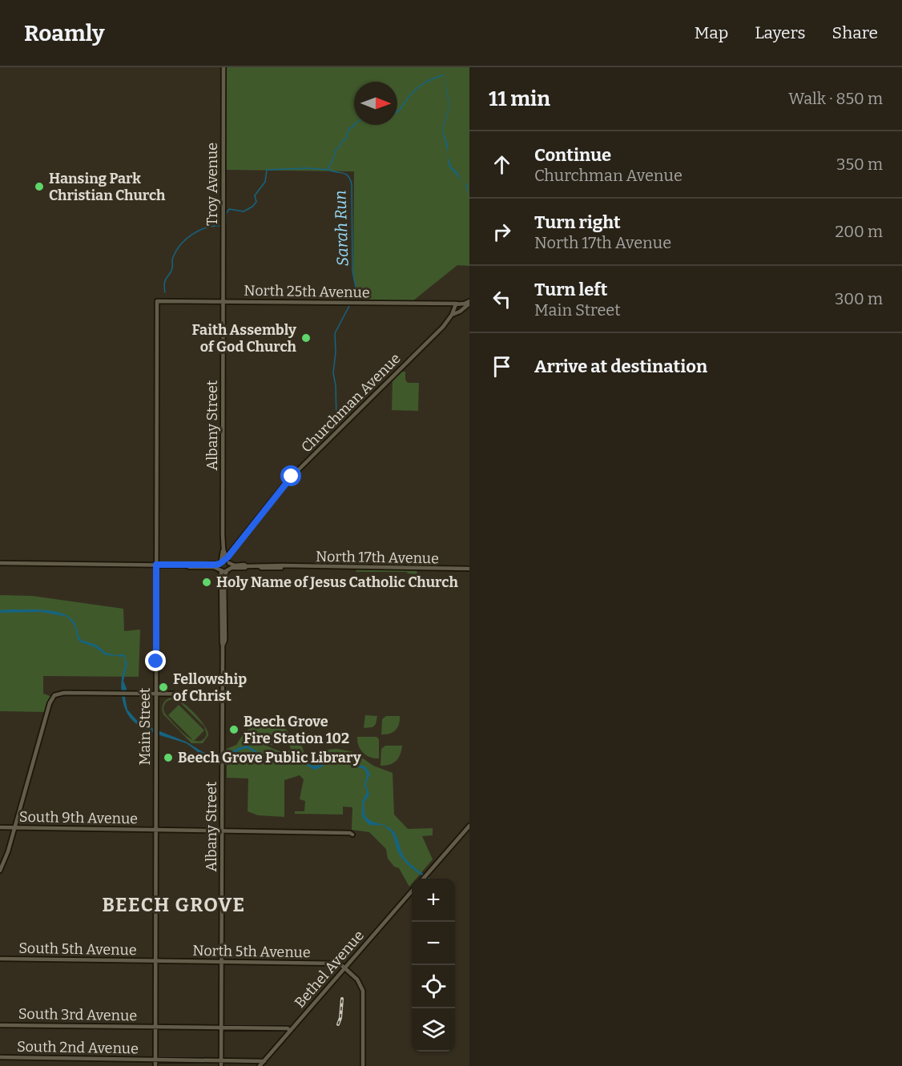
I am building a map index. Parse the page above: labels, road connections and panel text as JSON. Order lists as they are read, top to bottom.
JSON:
{
  "streets": {
    "street": [
      "Troy Avenue",
      "North 25th Avenue",
      "Churchman Avenue",
      "Albany Street",
      "North 17th Avenue",
      "Main Street",
      "South 9th Avenue",
      "South 5th Avenue",
      "North 5th Avenue",
      "Bethel Avenue",
      "South 3rd Avenue",
      "South 2nd Avenue"
    ]
  },
  "crossings": [
    ["Troy Avenue", "North 25th Avenue"],
    ["Troy Avenue", "Albany Street"],
    ["North 25th Avenue", "Churchman Avenue"],
    ["North 25th Avenue", "Albany Street"],
    ["North 25th Avenue", "Main Street"],
    ["Churchman Avenue", "Albany Street"],
    ["Churchman Avenue", "North 17th Avenue"],
    ["Albany Street", "North 17th Avenue"],
    ["Albany Street", "South 9th Avenue"],
    ["Albany Street", "North 5th Avenue"],
    ["Albany Street", "South 3rd Avenue"],
    ["Albany Street", "South 2nd Avenue"],
    ["North 17th Avenue", "Main Street"],
    ["Main Street", "South 9th Avenue"],
    ["Main Street", "South 5th Avenue"],
    ["Main Street", "North 5th Avenue"],
    ["Main Street", "South 3rd Avenue"],
    ["Main Street", "South 2nd Avenue"],
    ["South 5th Avenue", "North 5th Avenue"],
    ["North 5th Avenue", "Bethel Avenue"],
    ["Bethel Avenue", "South 3rd Avenue"],
    ["Bethel Avenue", "South 2nd Avenue"]
  ],
  "districts": ["BEECH GROVE"],
  "water": ["Sarah Run"],
  "places": [
    "Hansing Park Christian Church",
    "Faith Assembly of God Church",
    "Holy Name of Jesus Catholic Church",
    "Fellowship of Christ",
    "Beech Grove Fire Station 102",
    "Beech Grove Public Library"
  ],
  "north": "right",
  "page": {
    "header": "Roamly",
    "nav": ["Map", "Layers", "Share"],
    "heading": ["11 min", "Walk · 850 m"],
    "list": [
      ["Continue", "Churchman Avenue", "350 m"],
      ["Turn right", "North 17th Avenue", "200 m"],
      ["Turn left", "Main Street", "300 m"],
      "Arrive at destination"
    ],
    "map_buttons": ["+", "−"]
  }
}
